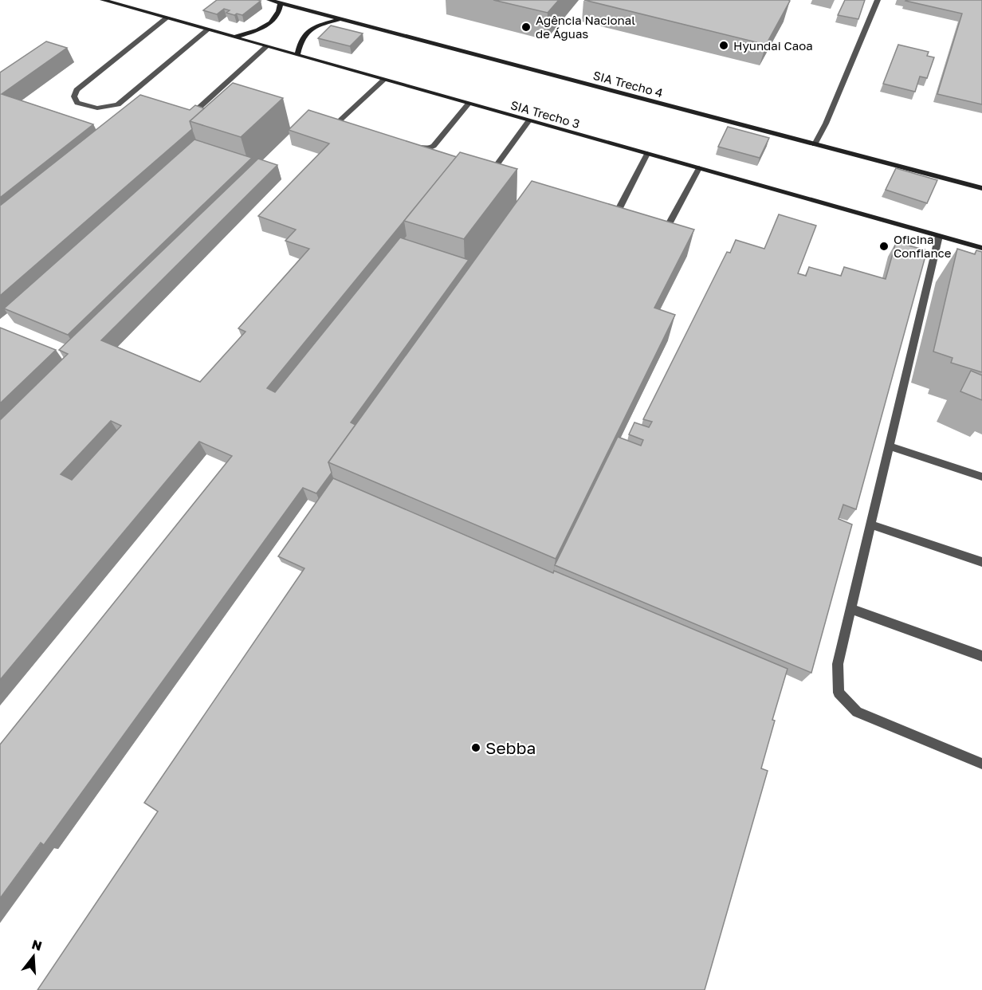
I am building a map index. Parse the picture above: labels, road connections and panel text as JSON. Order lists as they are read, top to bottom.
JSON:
{
  "streets": {
    "main road": ["SIA Trecho 4", "SIA Trecho 3"]
  },
  "places": [
    "Agência Nacional de Águas",
    "Hyundai Caoa",
    "Oficina Confiance",
    "Sebba"
  ],
  "north": "top"
}
